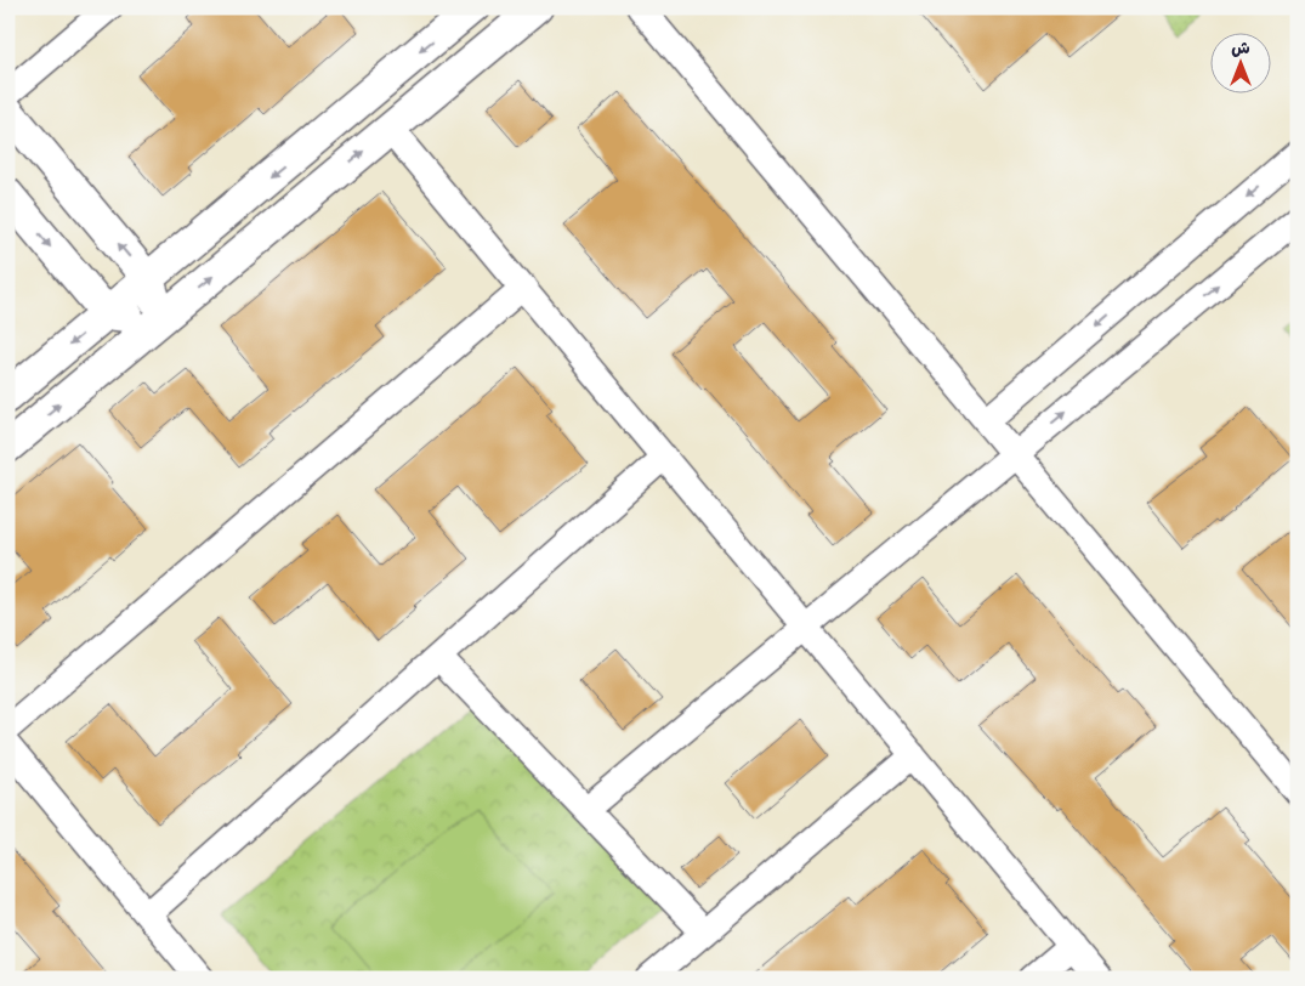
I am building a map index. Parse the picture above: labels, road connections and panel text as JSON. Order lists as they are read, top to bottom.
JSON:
{
  "north": "top"
}
